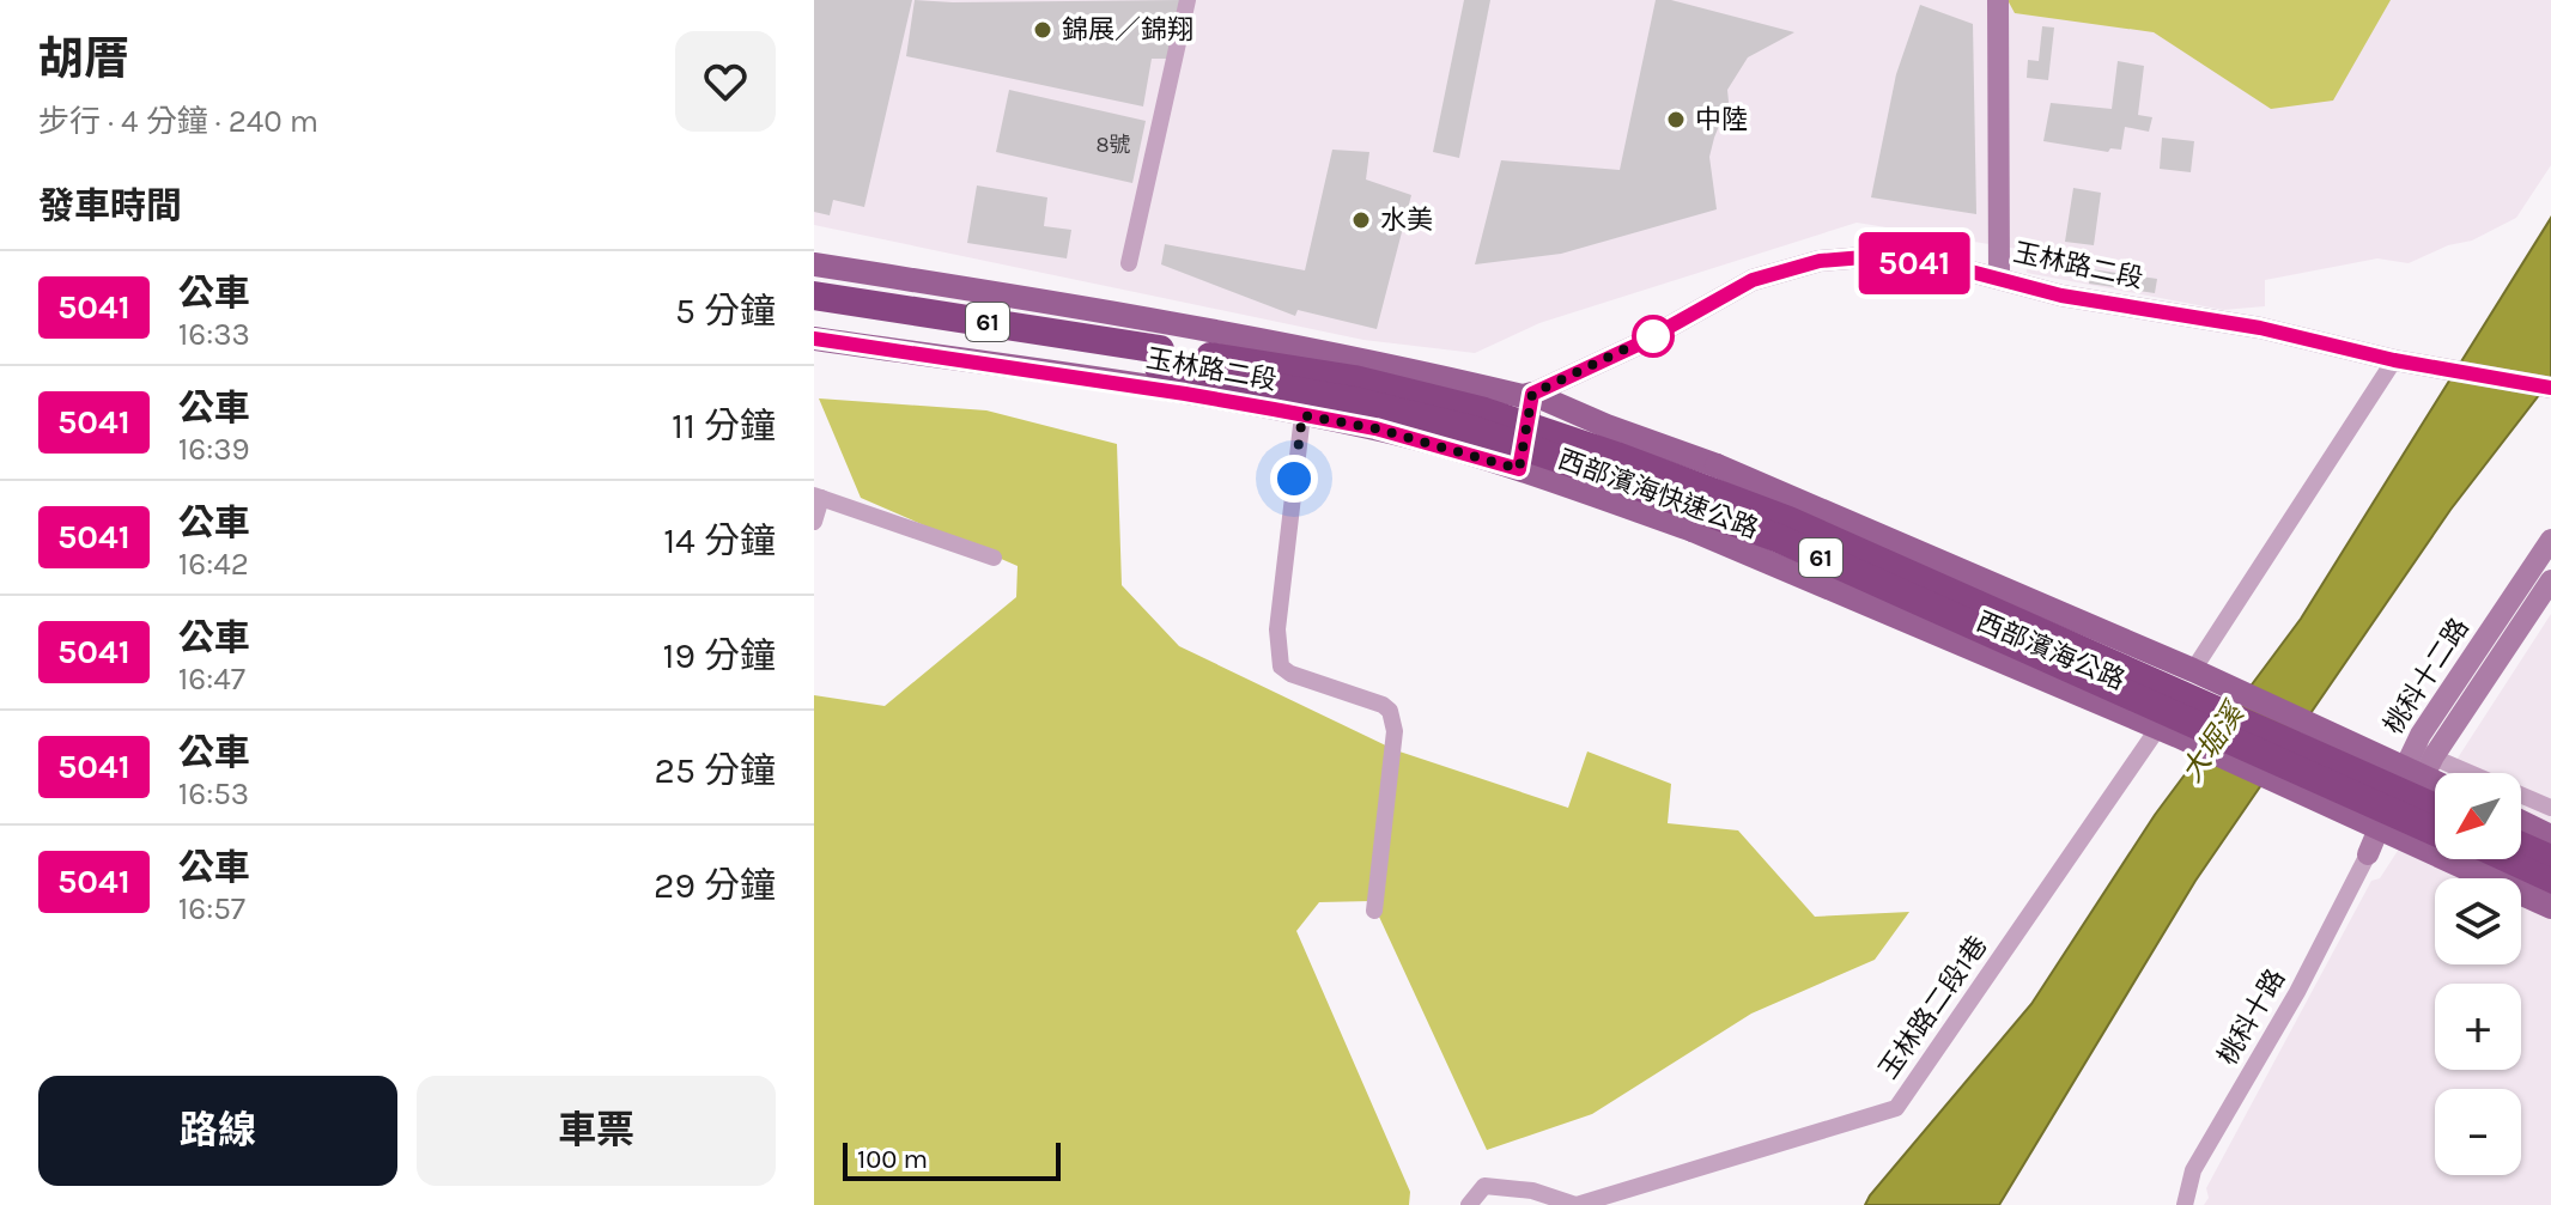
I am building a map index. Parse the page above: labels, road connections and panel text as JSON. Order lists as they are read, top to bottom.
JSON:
{
  "streets": {
    "highway": ["61", "西部濱海快速公路"],
    "main road": ["玉林路二段", "西部濱海公路"],
    "street": ["桃科十二路", "玉林路二段1巷", "桃科十路"]
  },
  "crossings": [
    ["玉林路二段", "西部濱海公路"],
    ["西部濱海公路", "玉林路二段1巷"],
    ["桃科十二路", "桃科十路"]
  ],
  "water": ["大堀溪"],
  "places": ["錦展／錦翔", "中陸", "水美"],
  "lines": ["bus line 5041"],
  "house_numbers": ["8號"],
  "scale_bar": "100 m",
  "north": "bottom left",
  "page": {
    "heading": [
      ["胡厝", "步行 · 4 分鐘 · 240 m"],
      "發車時間"
    ],
    "on_map": "5041",
    "list": [
      {
        "mark": "5041",
        "name": "公車",
        "note": "16:33",
        "value": "5 分鐘"
      },
      {
        "mark": "5041",
        "name": "公車",
        "note": "16:39",
        "value": "11 分鐘"
      },
      {
        "mark": "5041",
        "name": "公車",
        "note": "16:42",
        "value": "14 分鐘"
      },
      {
        "mark": "5041",
        "name": "公車",
        "note": "16:47",
        "value": "19 分鐘"
      },
      {
        "mark": "5041",
        "name": "公車",
        "note": "16:53",
        "value": "25 分鐘"
      },
      {
        "mark": "5041",
        "name": "公車",
        "note": "16:57",
        "value": "29 分鐘"
      }
    ],
    "map_buttons": ["+", "−"],
    "buttons": ["路線", "車票"],
    "scale": "100 m"
  }
}
